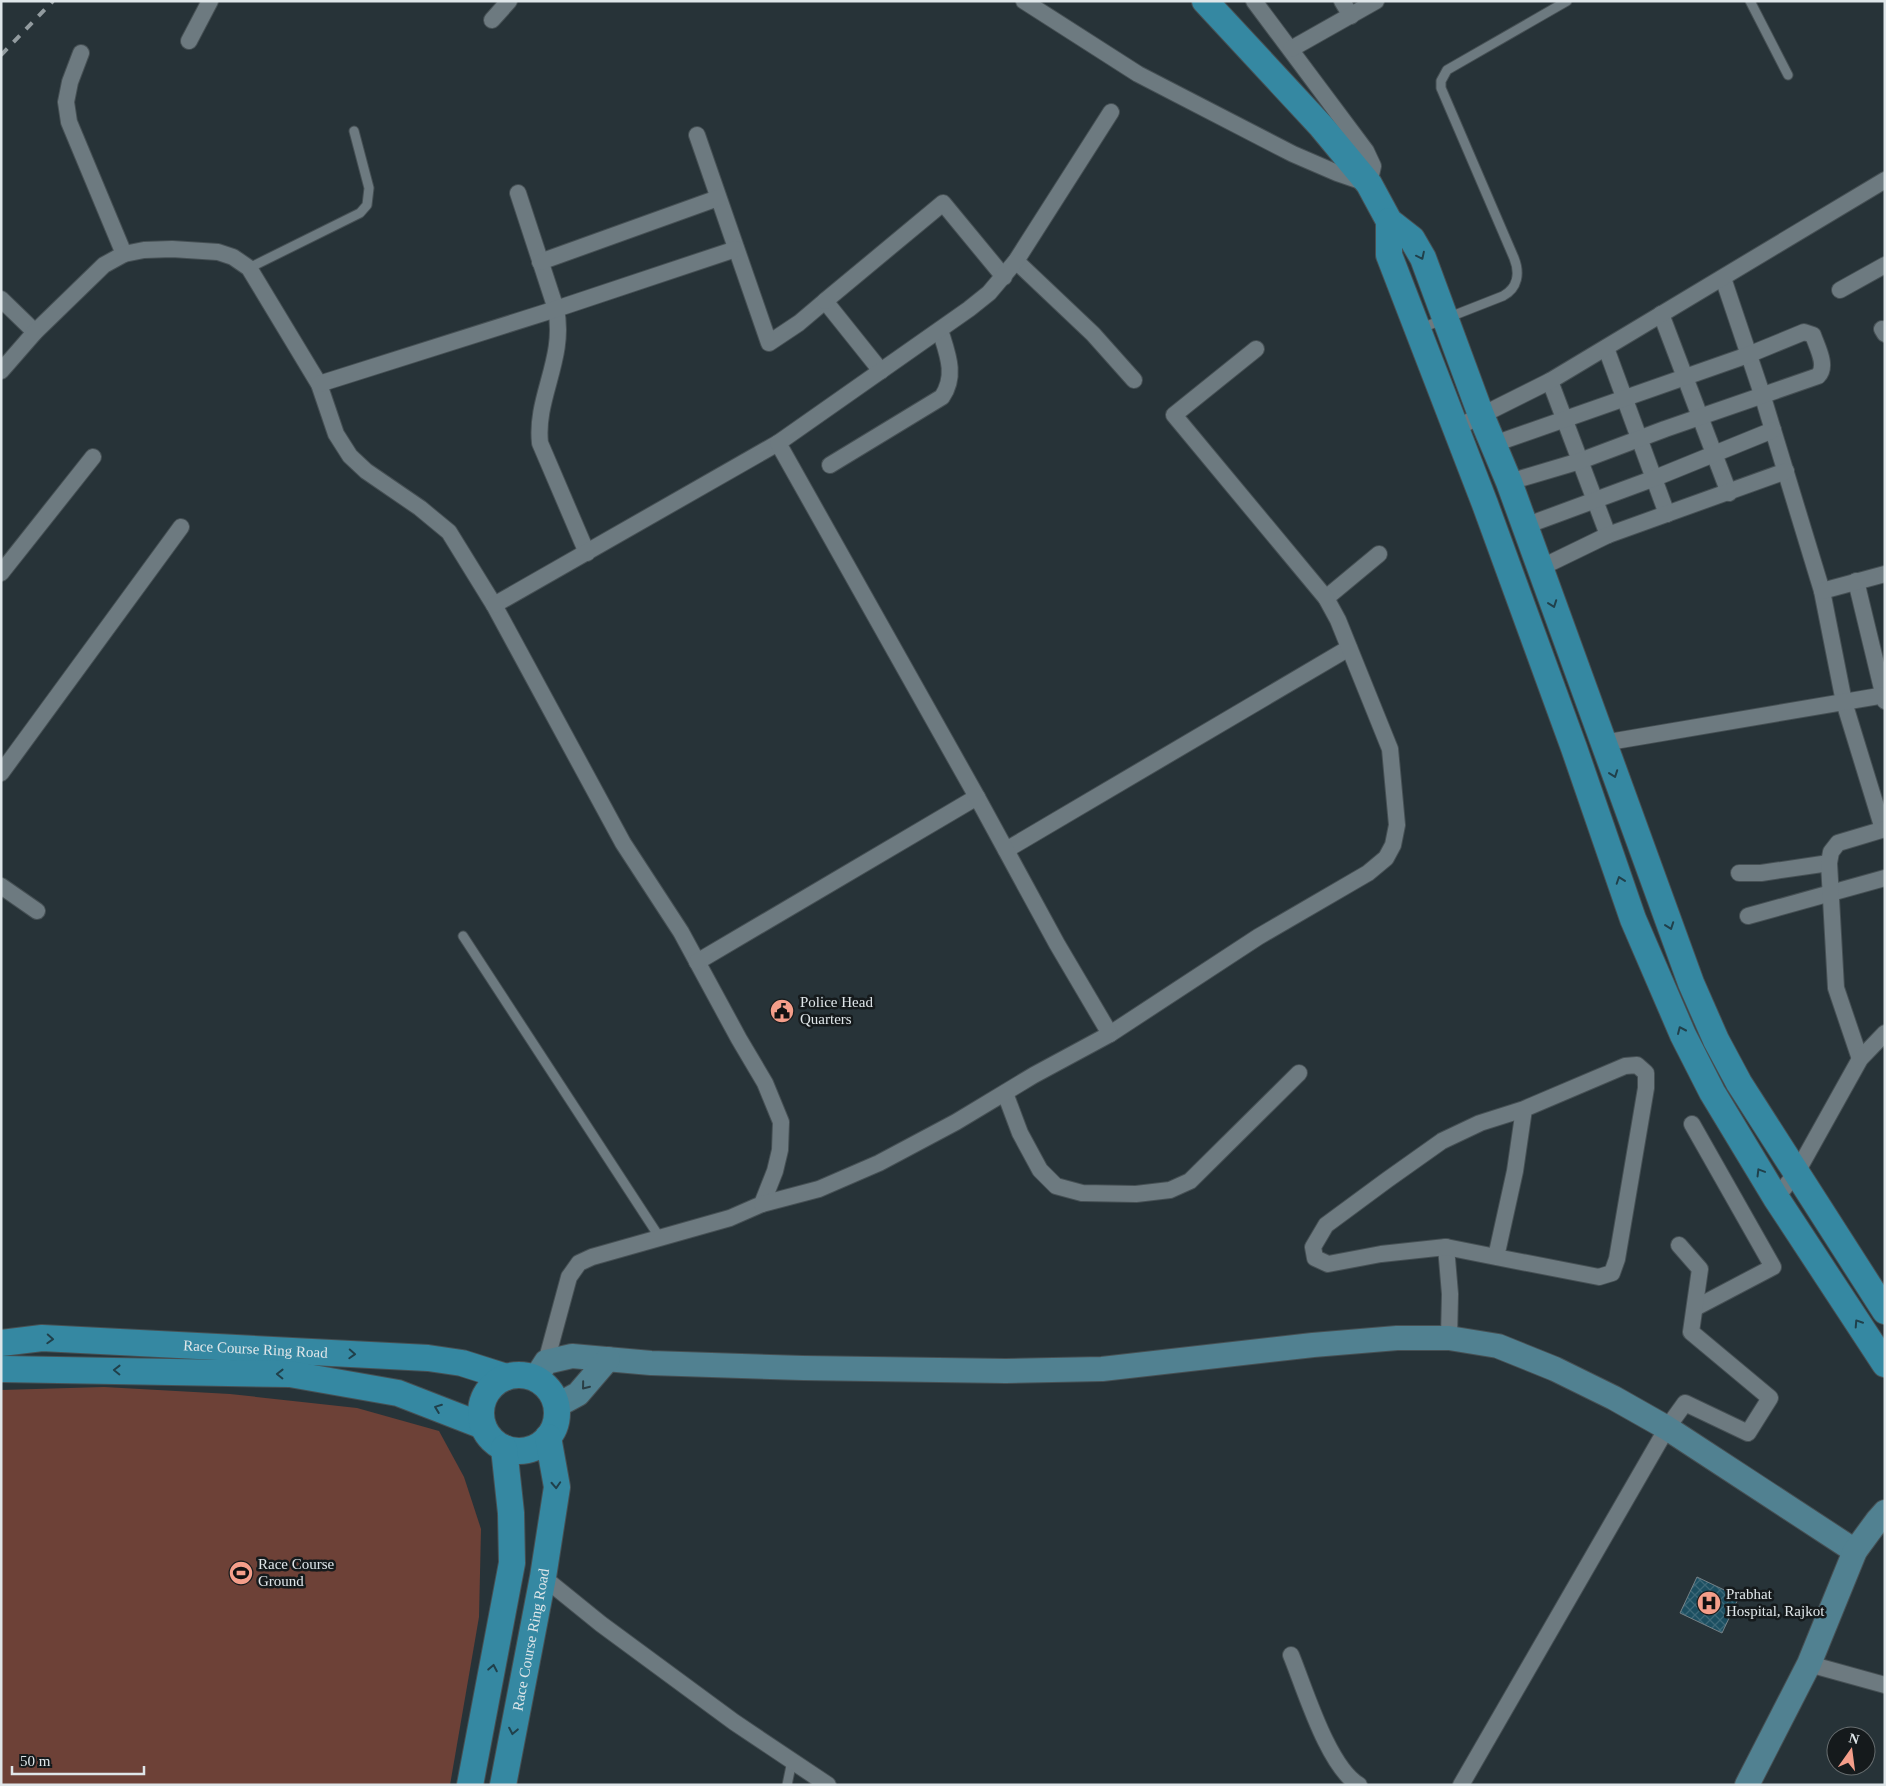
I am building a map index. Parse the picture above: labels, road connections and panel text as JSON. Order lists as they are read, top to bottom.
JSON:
{
  "streets": {
    "main road": ["Race Course Ring Road"]
  },
  "places": {
    "public building": ["Police Head Quarters"],
    "sports": ["Race Course Ground"],
    "hospital": ["Prabhat Hospital, Rajkot"]
  },
  "scale_bar": "50 m",
  "north": "top"
}
